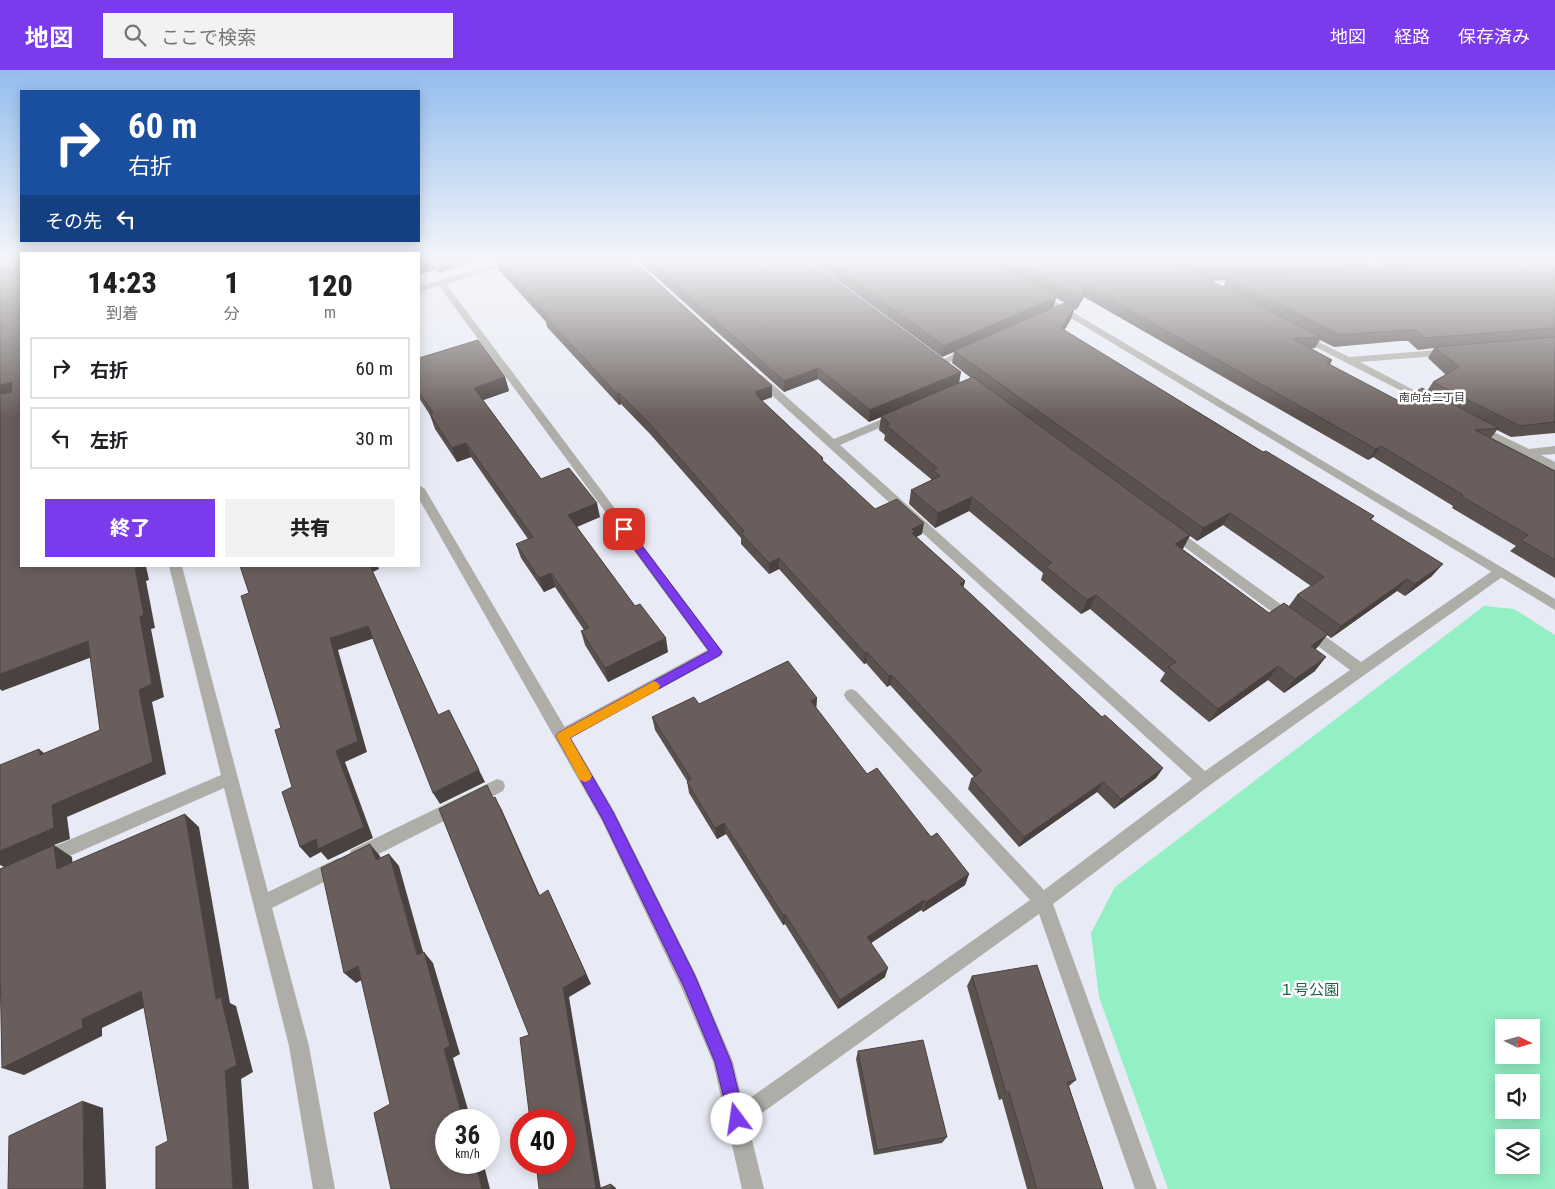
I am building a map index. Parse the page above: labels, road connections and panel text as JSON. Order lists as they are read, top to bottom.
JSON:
{
  "districts": ["南向台二丁目"],
  "parks": ["１号公園"],
  "north": "right",
  "page": {
    "header": "地図",
    "search": "ここで検索",
    "nav": ["地図", "経路", "保存済み"],
    "turn": ["60 m", "右折"],
    "then": "その先",
    "eta": [
      "14:23",
      "到着",
      "1",
      "分",
      "120",
      "m"
    ],
    "list": [
      {
        "name": "右折",
        "value": "60 m"
      },
      {
        "name": "左折",
        "value": "30 m"
      }
    ],
    "buttons": ["終了", "共有"],
    "speed": "36 km/h",
    "limit": "40"
  }
}
